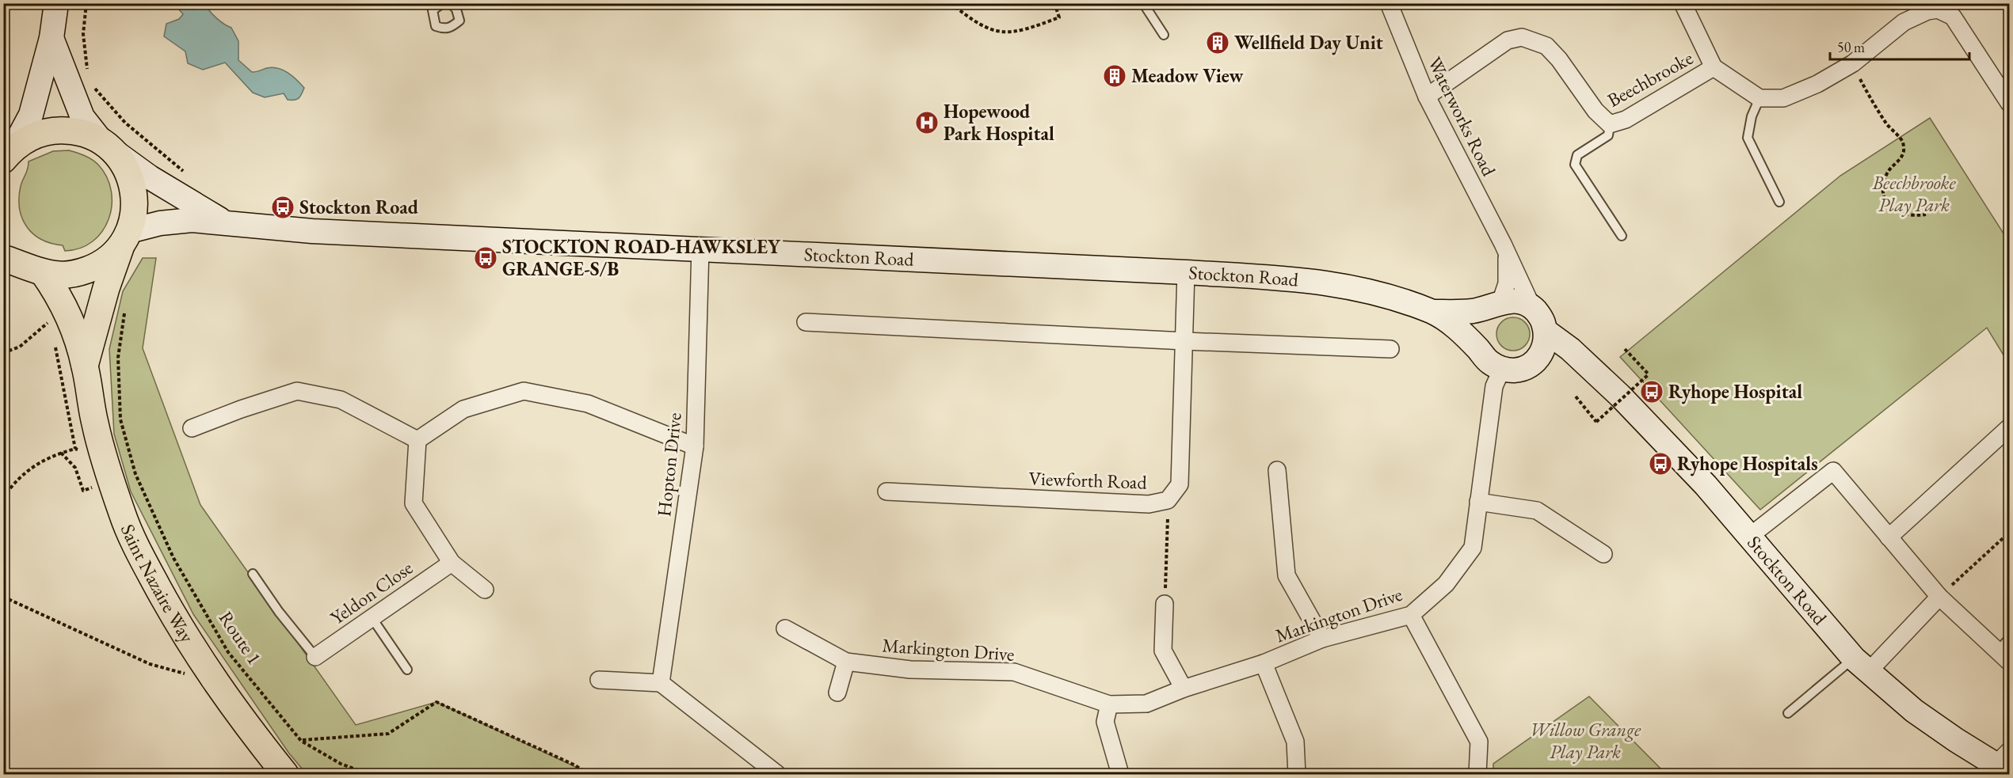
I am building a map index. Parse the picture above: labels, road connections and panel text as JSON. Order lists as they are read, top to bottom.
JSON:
{
  "streets": {
    "highway": ["Stockton Road", "Saint Nazaire Way"],
    "street": [
      "Beechbrooke",
      "Waterworks Road",
      "Hopton Drive",
      "Viewforth Road",
      "Yeldon Close",
      "Markington Drive"
    ],
    "path": ["Route 1"]
  },
  "crossings": [
    ["Beechbrooke", "Waterworks Road"],
    ["Waterworks Road", "Stockton Road"],
    ["Waterworks Road", "Markington Drive"],
    ["Stockton Road", "Hopton Drive"],
    ["Stockton Road", "Viewforth Road"],
    ["Stockton Road", "Saint Nazaire Way"],
    ["Stockton Road", "Markington Drive"]
  ],
  "parks": ["Beechbrooke Play Park", "Willow Grange Play Park"],
  "places": {
    "building": ["Wellfield Day Unit", "Meadow View"],
    "hospital": ["Hopewood Park Hospital"],
    "bus stop": [
      "Stockton Road",
      "STOCKTON ROAD-HAWKSLEY GRANGE-S/B",
      "Ryhope Hospital",
      "Ryhope Hospitals"
    ]
  },
  "scale_bar": "50 m"
}
